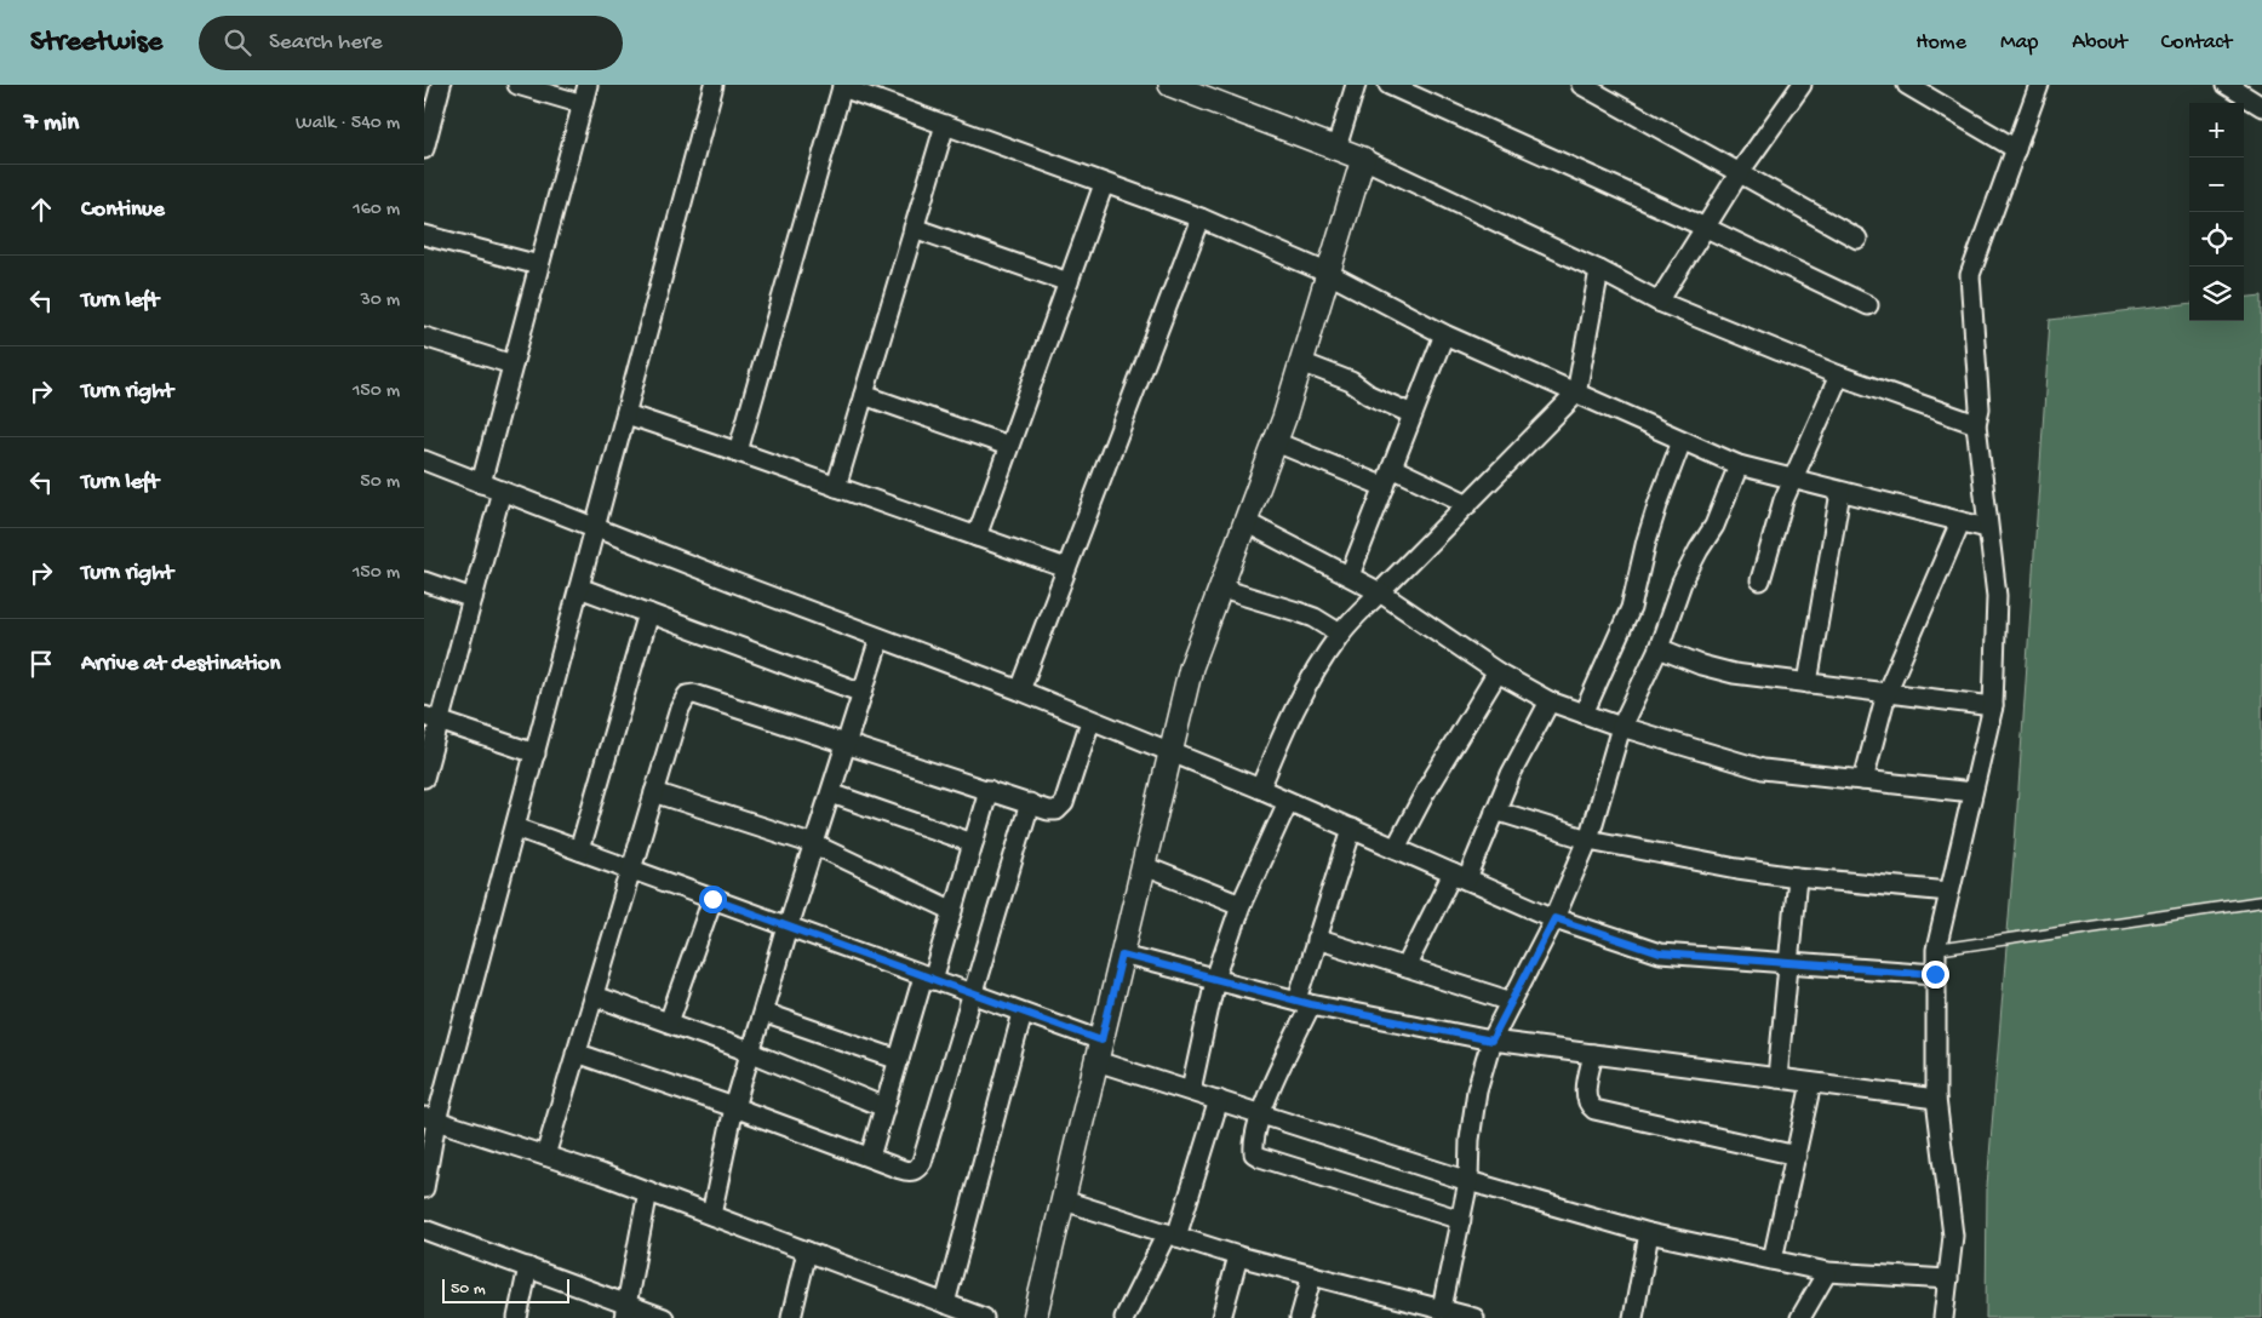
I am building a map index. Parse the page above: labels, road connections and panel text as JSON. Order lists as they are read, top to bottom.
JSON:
{
  "scale_bar": "50 m",
  "page": {
    "header": "Streetwise",
    "search": "Search here",
    "nav": [
      "Home",
      "Map",
      "About",
      "Contact"
    ],
    "heading": ["7 min", "Walk · 540 m"],
    "map_buttons": ["+", "−"],
    "list": [
      ["Continue", "160 m"],
      ["Turn left", "30 m"],
      ["Turn right", "150 m"],
      ["Turn left", "50 m"],
      ["Turn right", "150 m"],
      "Arrive at destination"
    ],
    "scale": "50 m"
  }
}
